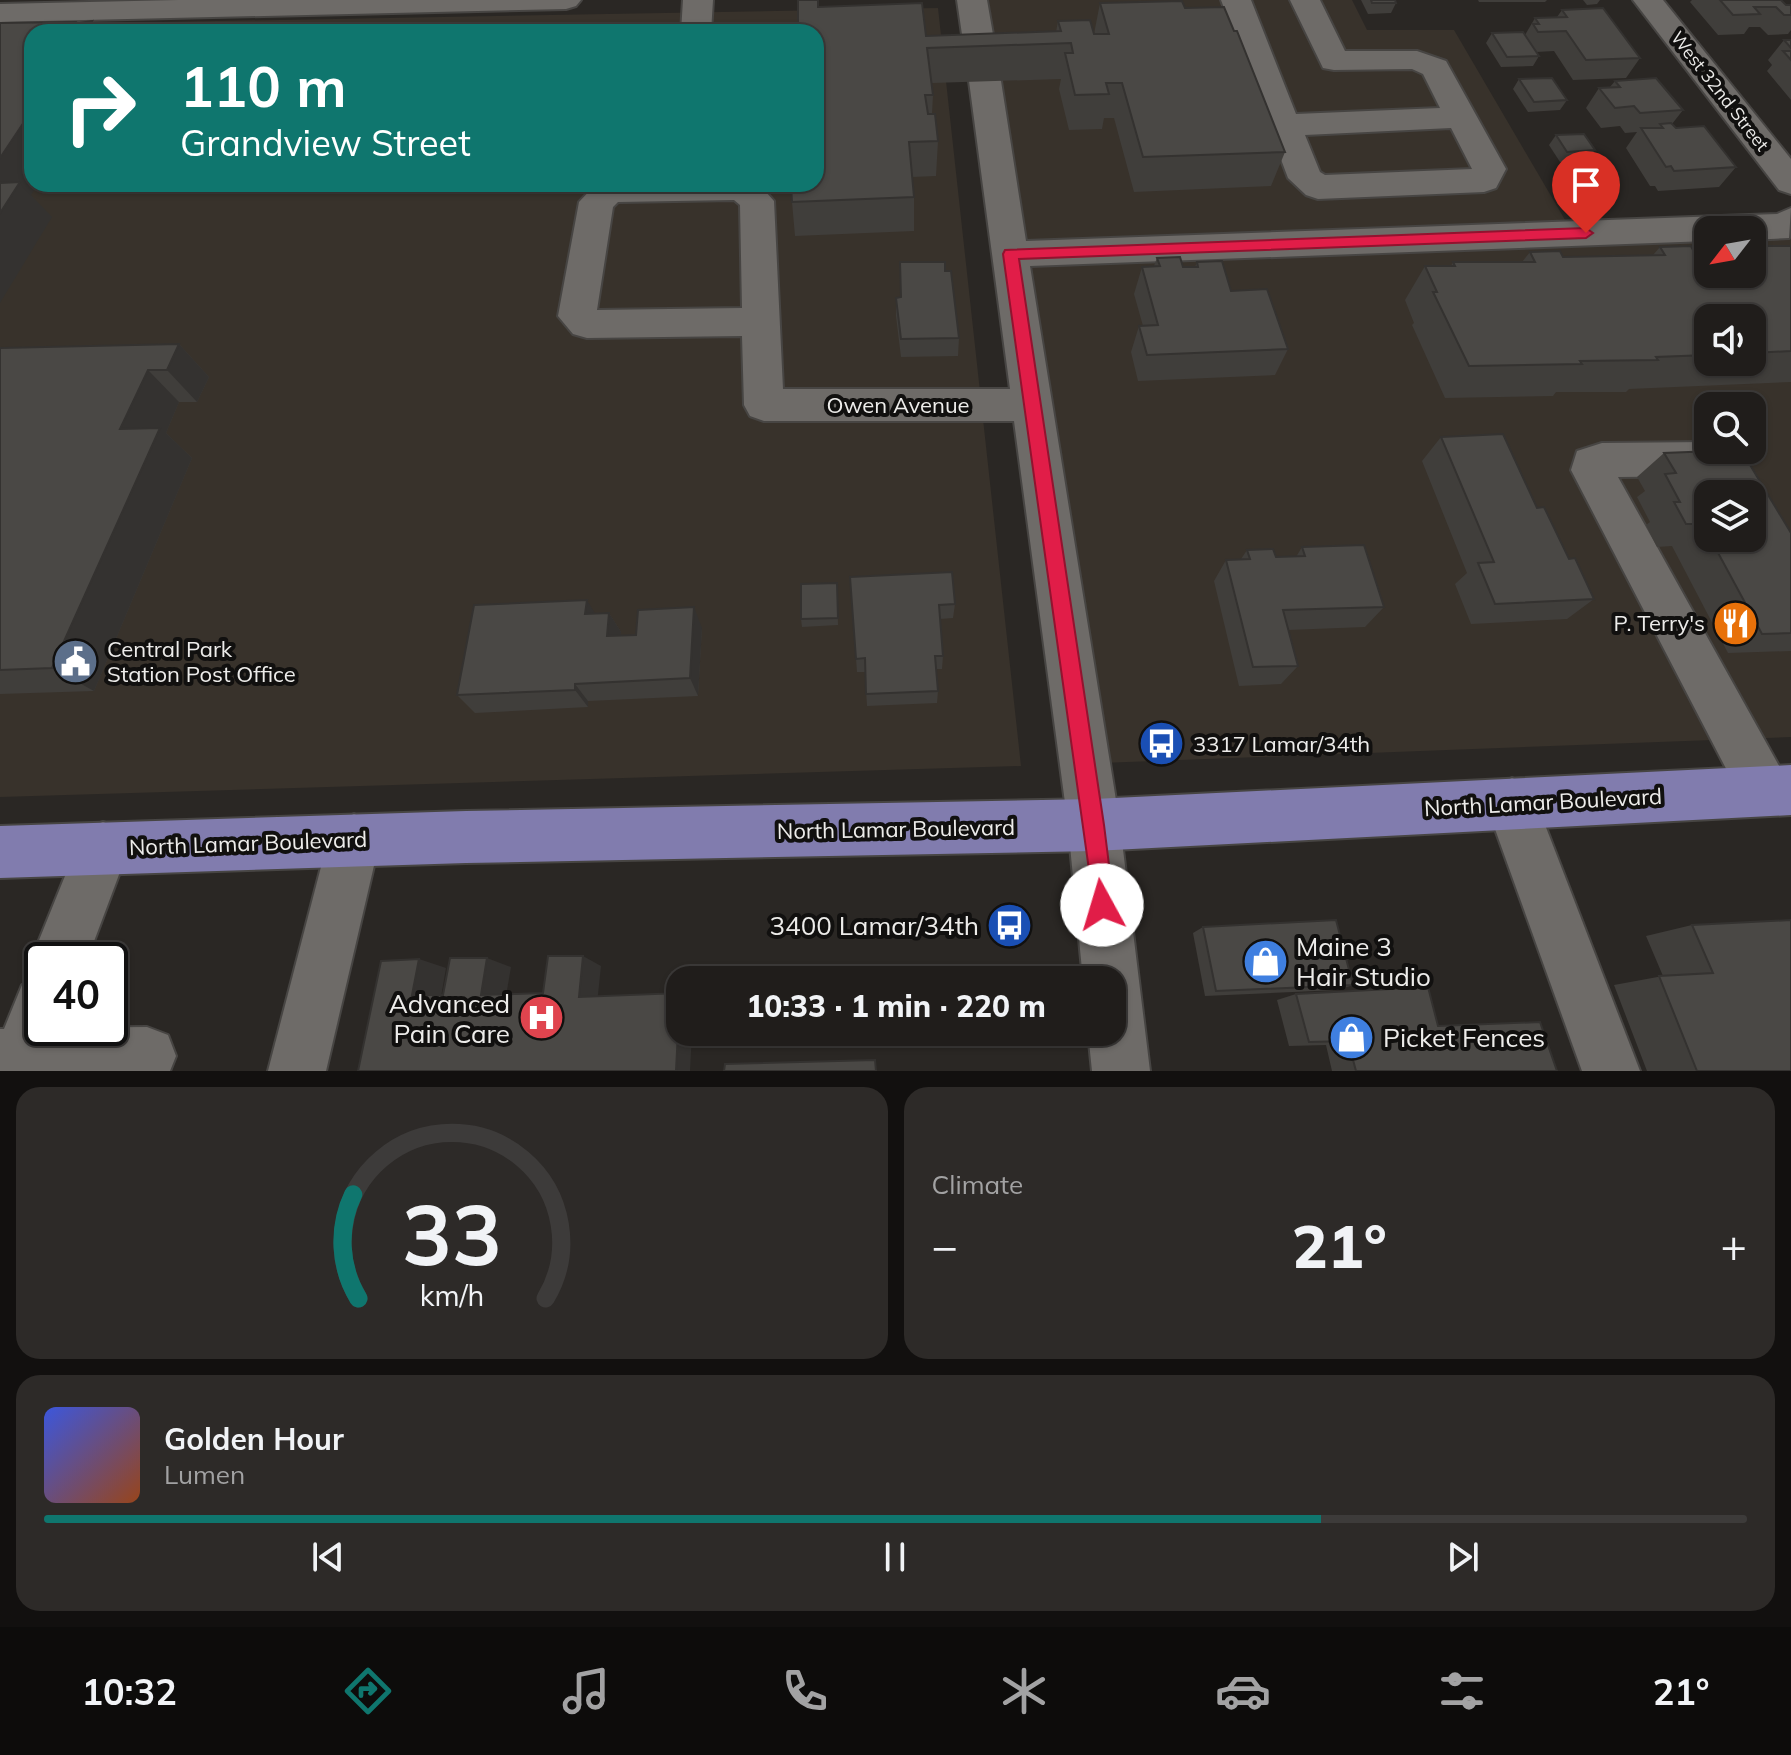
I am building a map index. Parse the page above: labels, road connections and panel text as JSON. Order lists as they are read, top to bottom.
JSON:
{
  "streets": {
    "main road": ["North Lamar Boulevard"],
    "street": ["West 32nd Street", "Owen Avenue"]
  },
  "places": {
    "restaurant": ["P. Terry's"],
    "public building": ["Central Park Station Post Office"],
    "bus stop": ["3317 Lamar/34th", "3400 Lamar/34th"],
    "shop": ["Maine 3 Hair Studio", "Picket Fences"],
    "hospital": ["Advanced Pain Care"]
  },
  "north": "bottom left",
  "page": {
    "turn": ["110 m", "Grandview Street"],
    "limit": "40",
    "trip": "10:33 · 1 min · 220 m",
    "tile": "Climate",
    "heat": ["−", "21°", "+"],
    "song": ["Golden Hour", "Lumen"],
    "tabs": ["10:32", "21°"],
    "gauge": ["33", "km/h"]
  }
}
